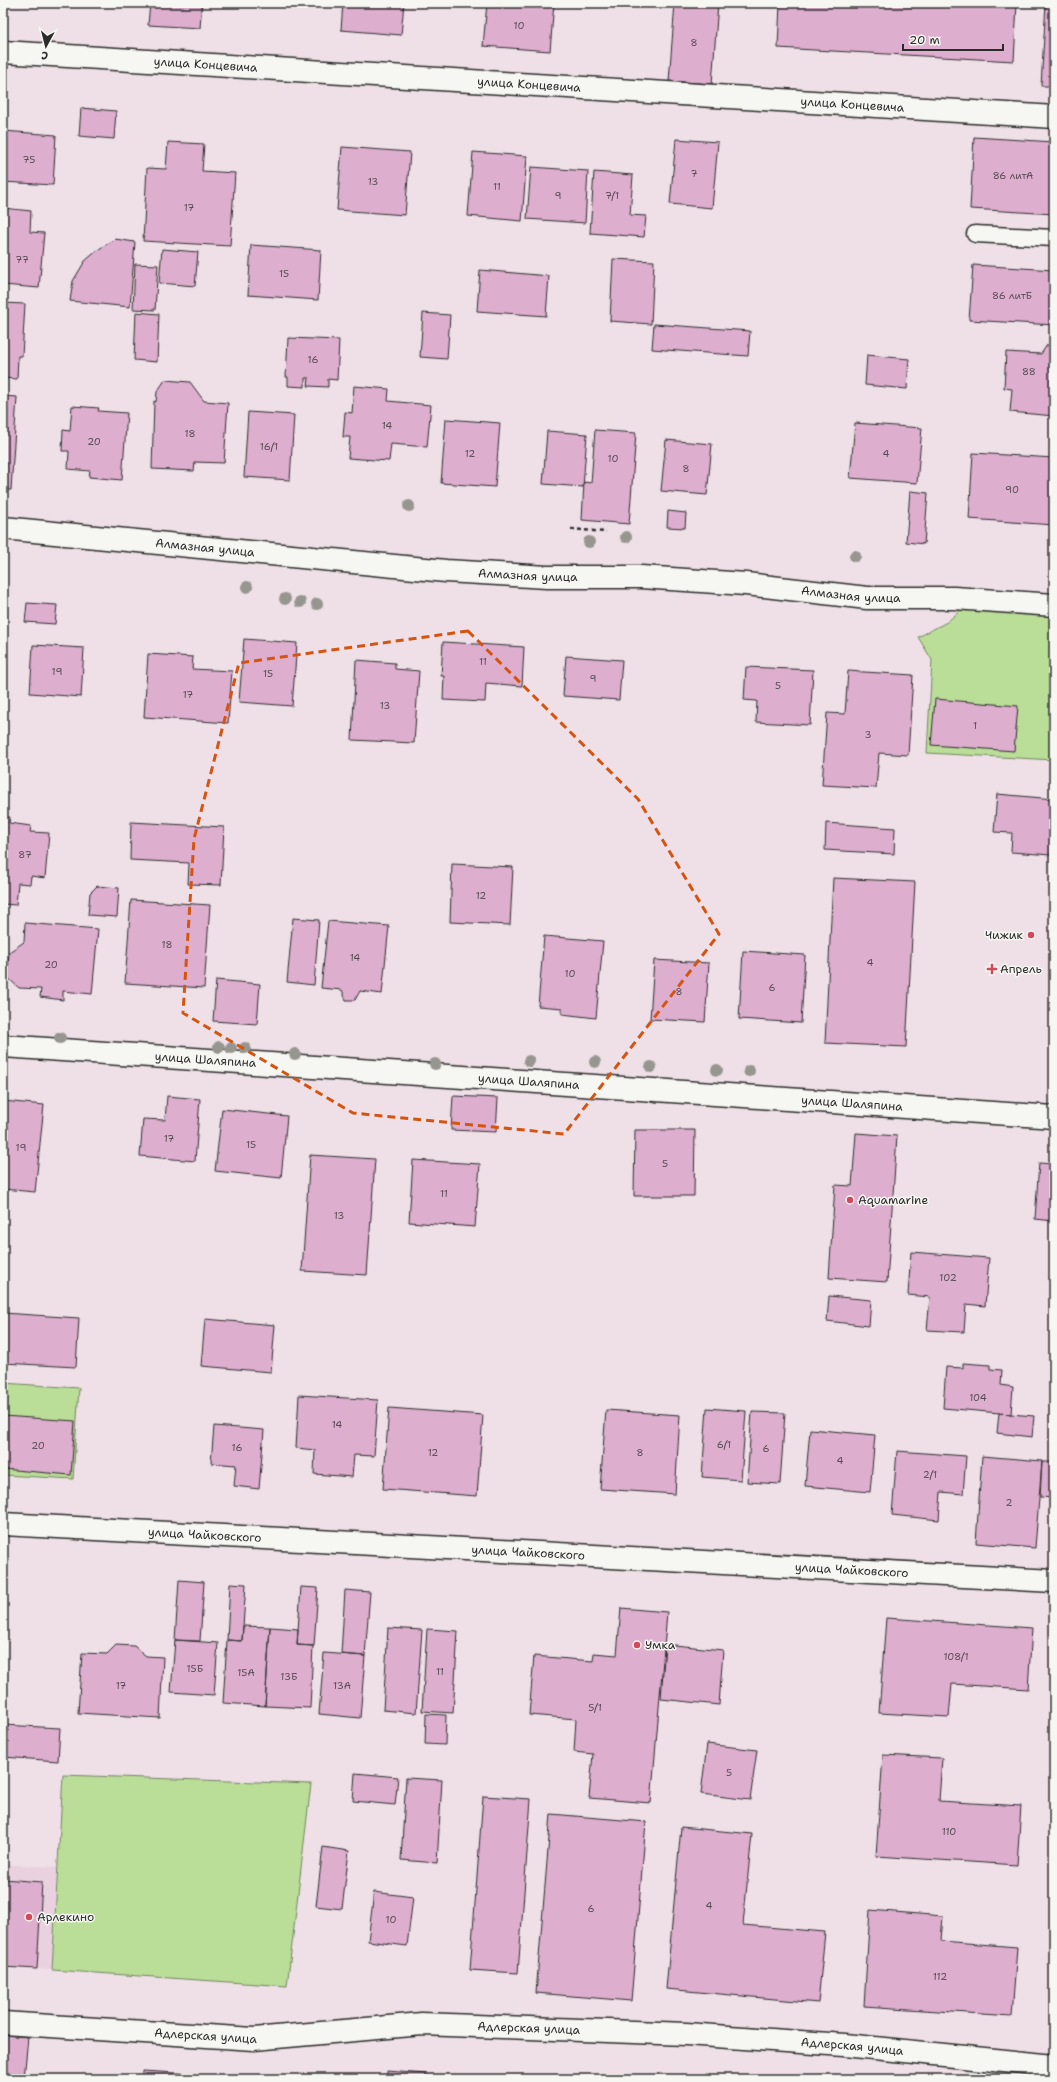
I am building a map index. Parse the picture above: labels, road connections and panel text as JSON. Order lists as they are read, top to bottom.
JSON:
{
  "streets": {
    "street": [
      "улица Концевича",
      "Алмазная улица",
      "улица Шаляпина",
      "улица Чайковского",
      "Адлерская улица"
    ]
  },
  "places": {
    "other": [
      "Чижик",
      "Aquamarine",
      "Умка",
      "Арлекино"
    ],
    "health": ["Апрель"]
  },
  "house_numbers": [
    "10",
    "8",
    "75",
    "7",
    "86 литА",
    "13",
    "11",
    "9",
    "7/1",
    "17",
    "77",
    "15",
    "86 литБ",
    "16",
    "88",
    "14",
    "18",
    "20",
    "16/1",
    "12",
    "4",
    "10",
    "8",
    "90",
    "11",
    "19",
    "15",
    "9",
    "5",
    "17",
    "13",
    "1",
    "3",
    "87",
    "12",
    "18",
    "14",
    "4",
    "20",
    "10",
    "6",
    "8",
    "17",
    "15",
    "19",
    "5",
    "11",
    "13",
    "102",
    "104",
    "14",
    "6/1",
    "20",
    "16",
    "6",
    "12",
    "8",
    "4",
    "2/1",
    "2",
    "108/1",
    "15Б",
    "11",
    "15А",
    "13Б",
    "17",
    "13А",
    "5/1",
    "5",
    "110",
    "4",
    "6",
    "10",
    "112"
  ],
  "scale_bar": "20 m",
  "north": "bottom"
}
